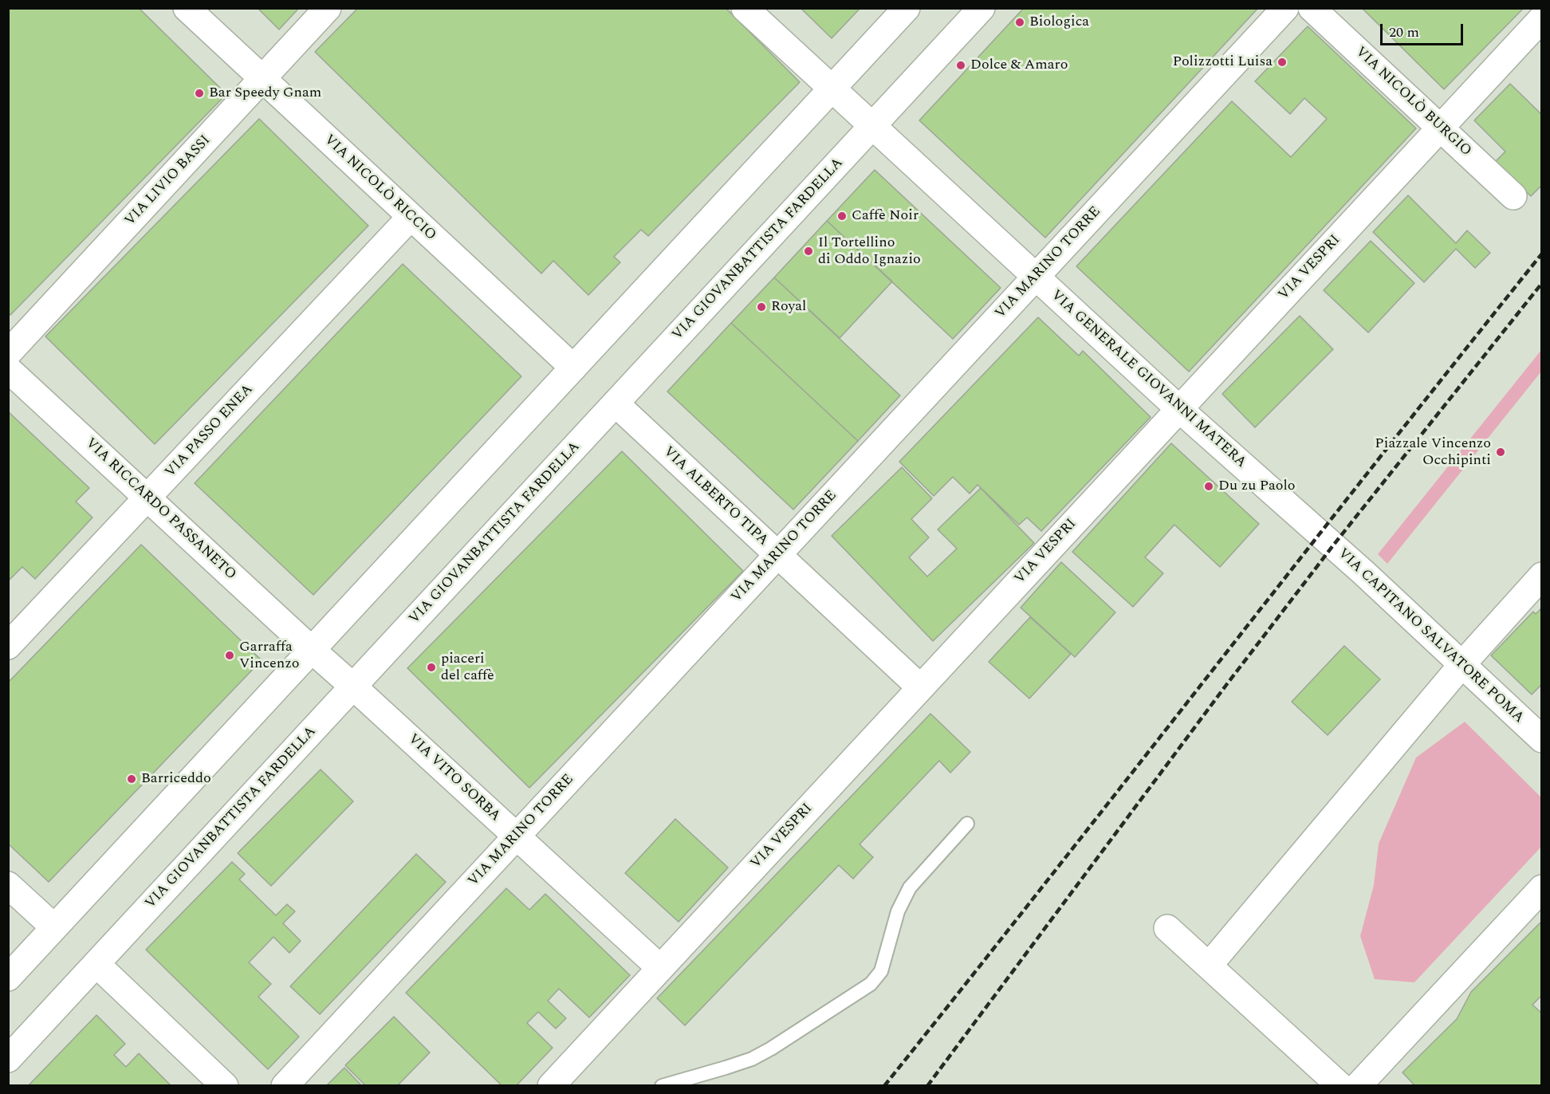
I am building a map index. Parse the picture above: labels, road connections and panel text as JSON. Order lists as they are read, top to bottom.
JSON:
{
  "streets": {
    "street": [
      "VIA NICOLÒ BURGIO",
      "VIA LIVIO BASSI",
      "VIA NICOLÒ RICCIO",
      "VIA GIOVANBATTISTA FARDELLA",
      "VIA MARINO TORRE",
      "VIA VESPRI",
      "VIA GENERALE GIOVANNI MATERA",
      "VIA PASSO ENEA",
      "VIA ALBERTO TIPA",
      "VIA RICCARDO PASSANETO",
      "VIA CAPITANO SALVATORE POMA",
      "VIA VITO SORBA"
    ]
  },
  "crossings": [
    ["VIA NICOLÒ BURGIO", "VIA VESPRI"],
    ["VIA LIVIO BASSI", "VIA NICOLÒ RICCIO"],
    ["VIA NICOLÒ RICCIO", "VIA PASSO ENEA"],
    ["VIA GIOVANBATTISTA FARDELLA", "VIA GENERALE GIOVANNI MATERA"],
    ["VIA GIOVANBATTISTA FARDELLA", "VIA ALBERTO TIPA"],
    ["VIA GIOVANBATTISTA FARDELLA", "VIA RICCARDO PASSANETO"],
    ["VIA GIOVANBATTISTA FARDELLA", "VIA VITO SORBA"],
    ["VIA MARINO TORRE", "VIA GENERALE GIOVANNI MATERA"],
    ["VIA MARINO TORRE", "VIA ALBERTO TIPA"],
    ["VIA MARINO TORRE", "VIA VITO SORBA"],
    ["VIA VESPRI", "VIA GENERALE GIOVANNI MATERA"],
    ["VIA VESPRI", "VIA ALBERTO TIPA"],
    ["VIA VESPRI", "VIA VITO SORBA"],
    ["VIA GENERALE GIOVANNI MATERA", "VIA CAPITANO SALVATORE POMA"],
    ["VIA PASSO ENEA", "VIA RICCARDO PASSANETO"],
    ["VIA RICCARDO PASSANETO", "VIA VITO SORBA"]
  ],
  "places": [
    "Biologica",
    "Polizzotti Luisa",
    "Dolce & Amaro",
    "Bar Speedy Gnam",
    "Caffè Noir",
    "Il Tortellino di Oddo Ignazio",
    "Royal",
    "Piazzale Vincenzo Occhipinti",
    "Du zu Paolo",
    "Garraffa Vincenzo",
    "piaceri del caffè",
    "Barriceddo"
  ],
  "scale_bar": "20 m"
}
